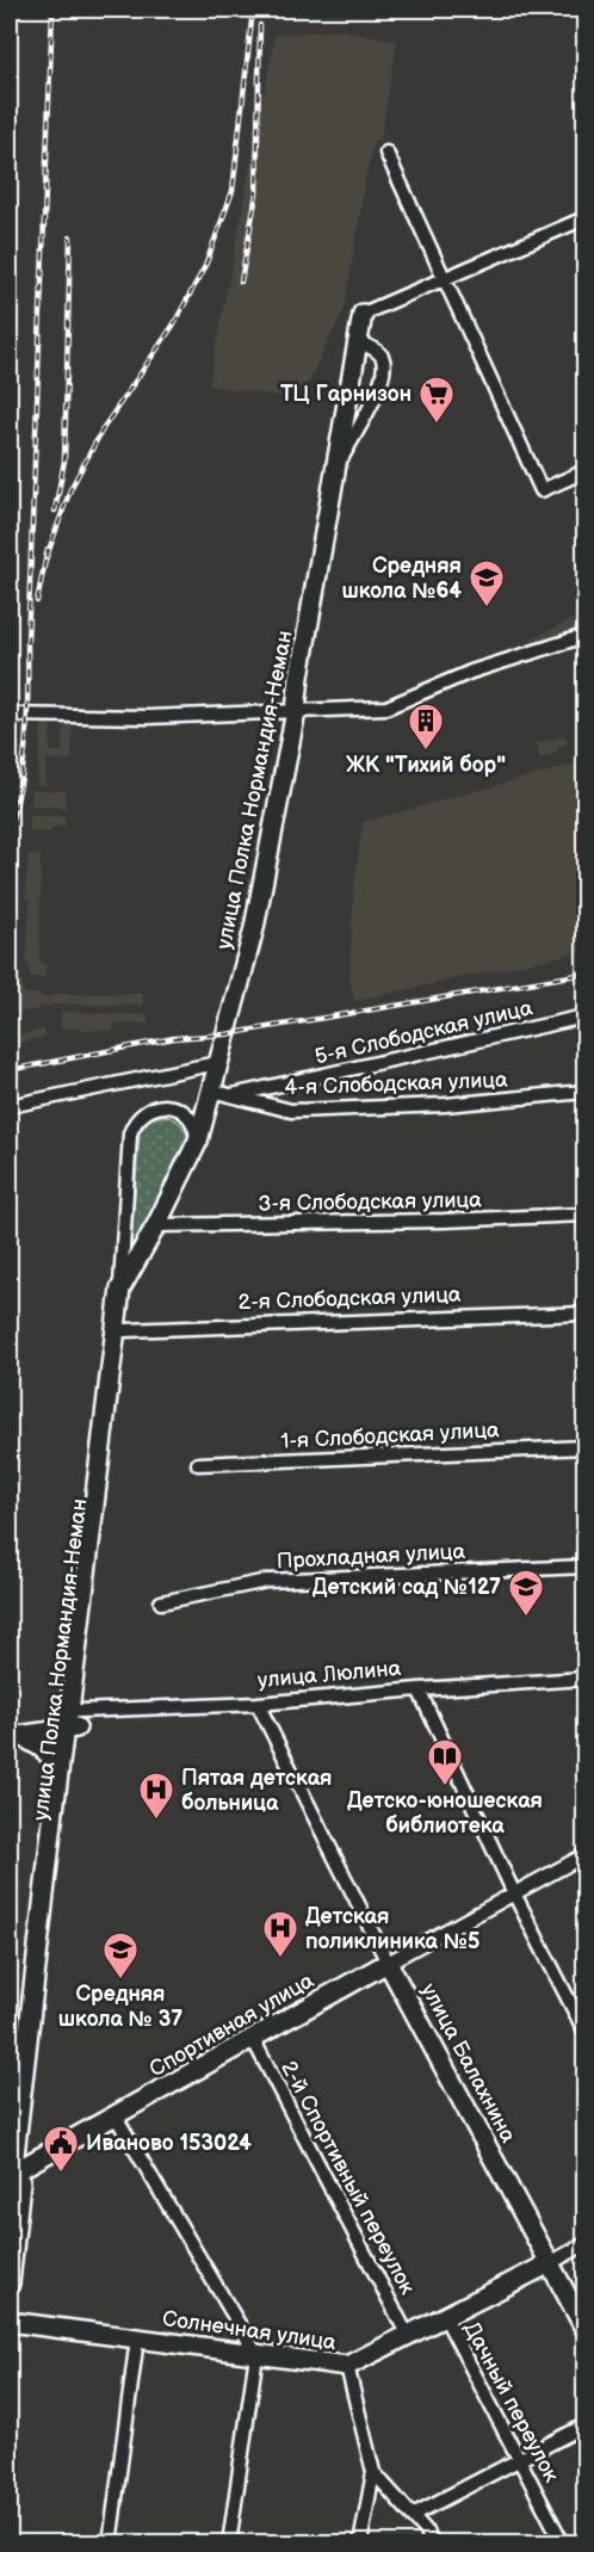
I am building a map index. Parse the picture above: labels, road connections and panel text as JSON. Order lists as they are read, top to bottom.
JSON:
{
  "streets": {
    "street": [
      "улица Полка Нормандия-Неман",
      "5-я Слободская улица",
      "4-я Слободская улица",
      "3-я Слободская улица",
      "2-я Слободская улица",
      "1-я Слободская улица",
      "Прохладная улица",
      "улица Люлина",
      "Спортивная улица",
      "улица Балахнина",
      "2-й Спортивный переулок",
      "Солнечная улица",
      "Дачный переулок"
    ]
  },
  "crossings": [
    ["улица Полка Нормандия-Неман", "4-я Слободская улица"],
    ["улица Полка Нормандия-Неман", "3-я Слободская улица"],
    ["улица Полка Нормандия-Неман", "2-я Слободская улица"],
    ["улица Полка Нормандия-Неман", "улица Люлина"],
    ["улица Полка Нормандия-Неман", "Спортивная улица"],
    ["5-я Слободская улица", "4-я Слободская улица"],
    ["улица Люлина", "улица Балахнина"],
    ["Спортивная улица", "улица Балахнина"],
    ["Спортивная улица", "2-й Спортивный переулок"],
    ["улица Балахнина", "Солнечная улица"],
    ["2-й Спортивный переулок", "Солнечная улица"],
    ["Солнечная улица", "Дачный переулок"]
  ],
  "places": {
    "supermarket": ["ТЦ Гарнизон"],
    "school or university": ["Средняя школа №64", "Детский сад №127", "Средняя школа № 37"],
    "building": ["ЖК \"Тихий бор\""],
    "library": ["Детско-юношеская библиотека"],
    "hospital": ["Пятая детская больница", "Детская поликлиника №5"],
    "public building": ["Иваново 153024"]
  }
}
